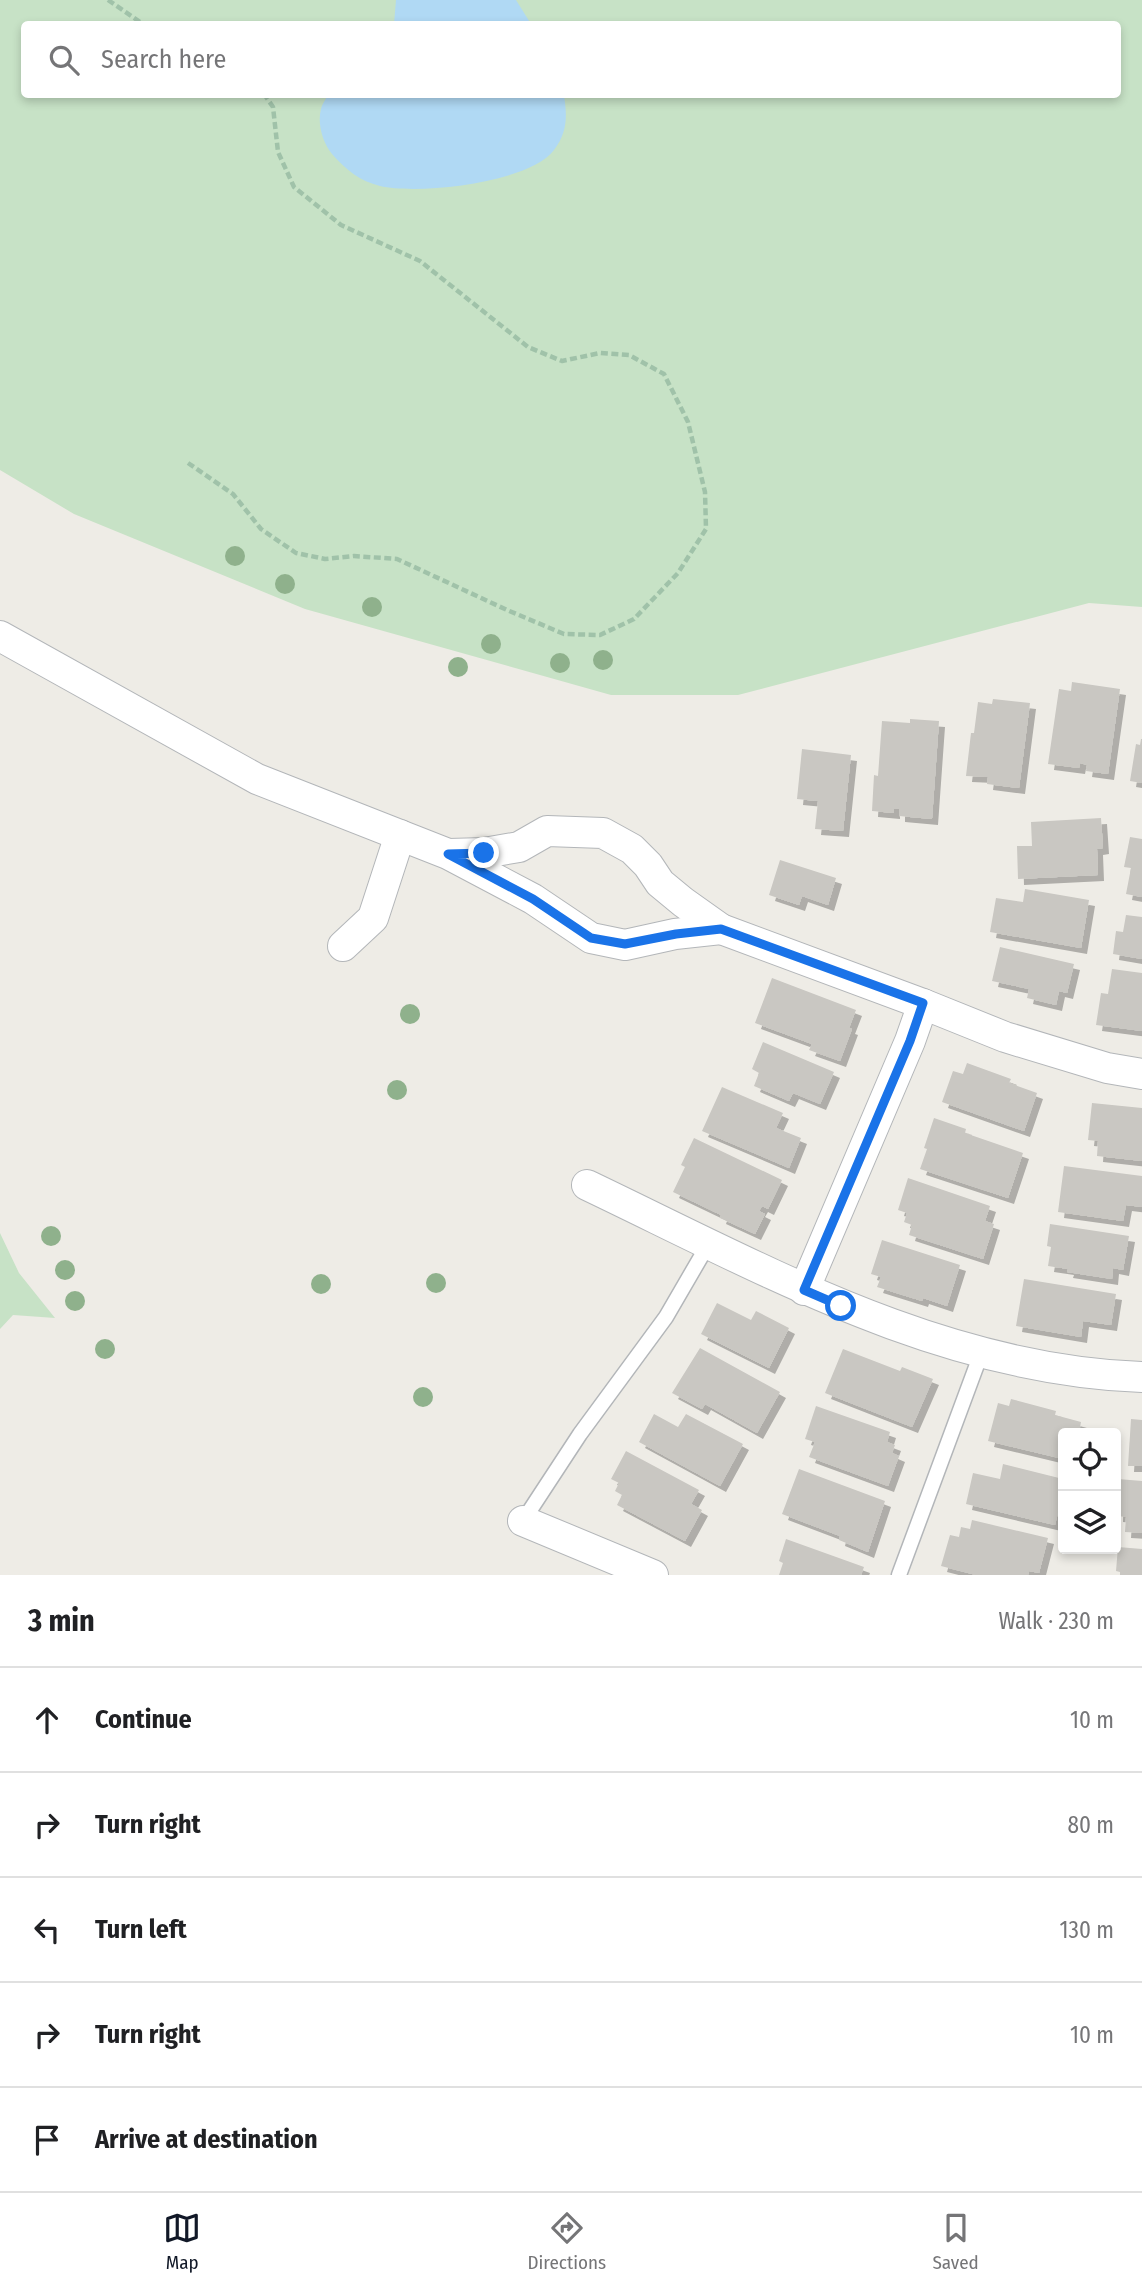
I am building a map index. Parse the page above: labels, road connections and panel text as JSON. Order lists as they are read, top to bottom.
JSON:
{
  "page": {
    "search": "Search here",
    "heading": ["3 min", "Walk · 230 m"],
    "list": [
      ["Continue", "10 m"],
      ["Turn right", "80 m"],
      ["Turn left", "130 m"],
      ["Turn right", "10 m"],
      "Arrive at destination"
    ],
    "nav": ["Map", "Directions", "Saved"]
  }
}
